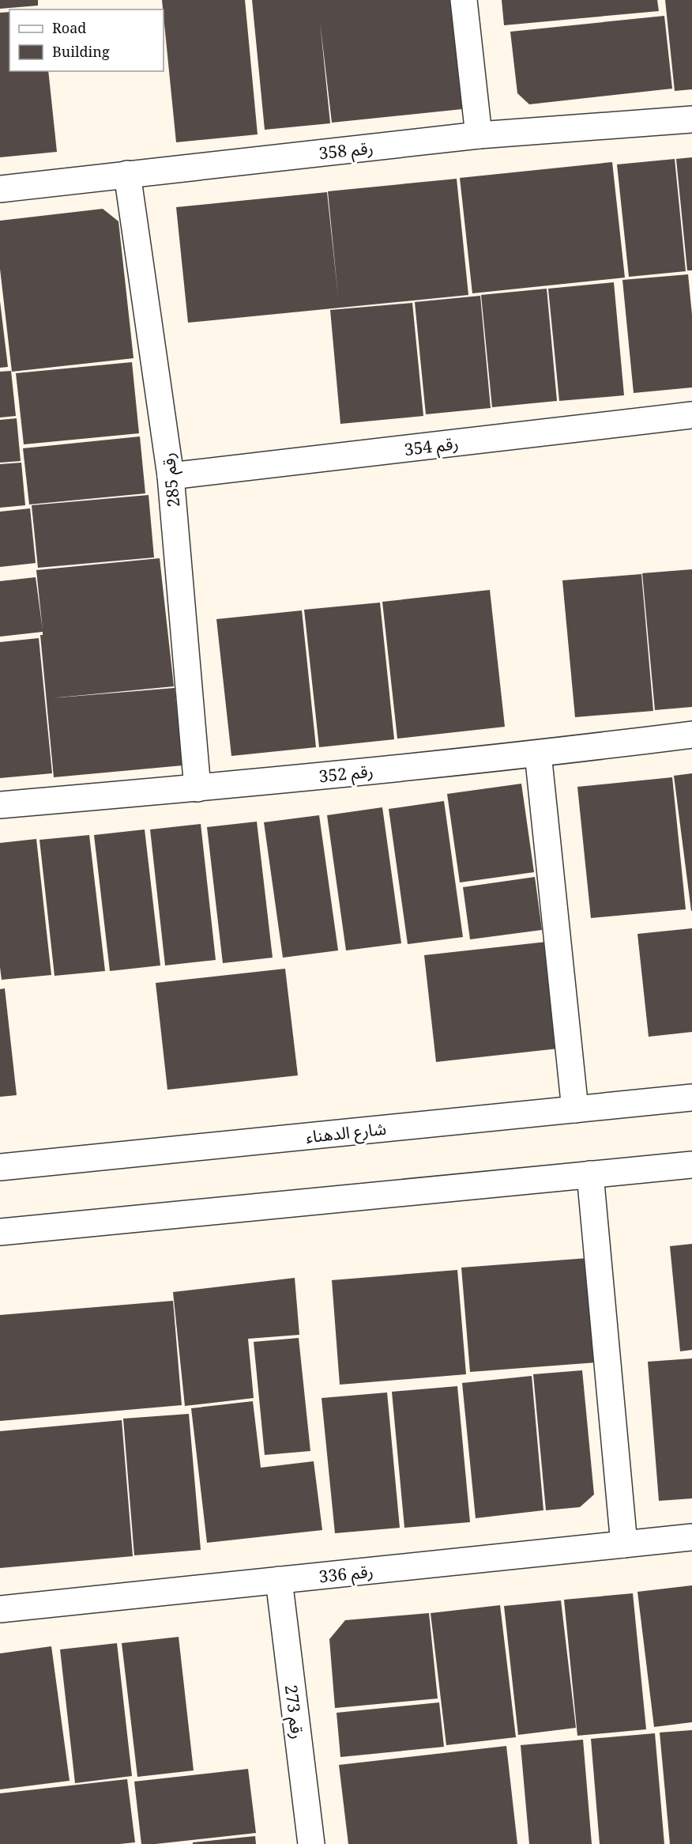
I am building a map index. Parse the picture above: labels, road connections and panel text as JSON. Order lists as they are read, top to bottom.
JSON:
{
  "streets": {
    "street": [
      "رقم 358",
      "رقم 354",
      "رقم 285",
      "رقم 352",
      "شارع الدهناء",
      "رقم 336",
      "رقم 273"
    ]
  },
  "crossings": [
    ["رقم 358", "رقم 285"],
    ["رقم 354", "رقم 285"],
    ["رقم 285", "رقم 352"],
    ["رقم 336", "رقم 273"]
  ],
  "legend": ["Road", "Building"]
}
